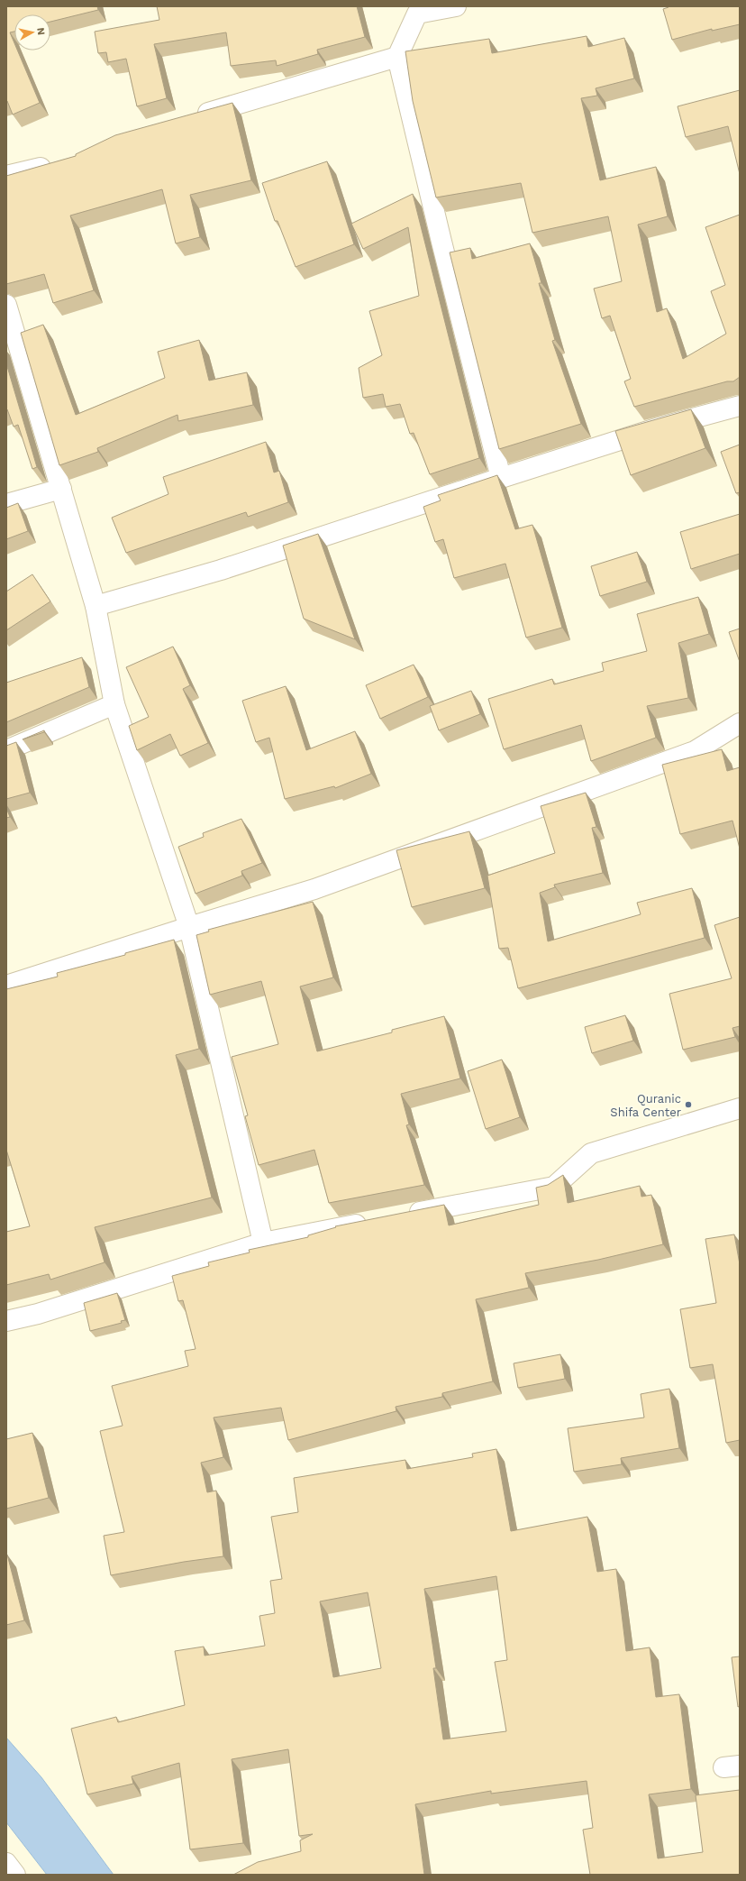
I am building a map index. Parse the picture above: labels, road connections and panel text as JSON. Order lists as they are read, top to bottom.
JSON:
{
  "places": ["Quranic Shifa Center"],
  "north": "right"
}
